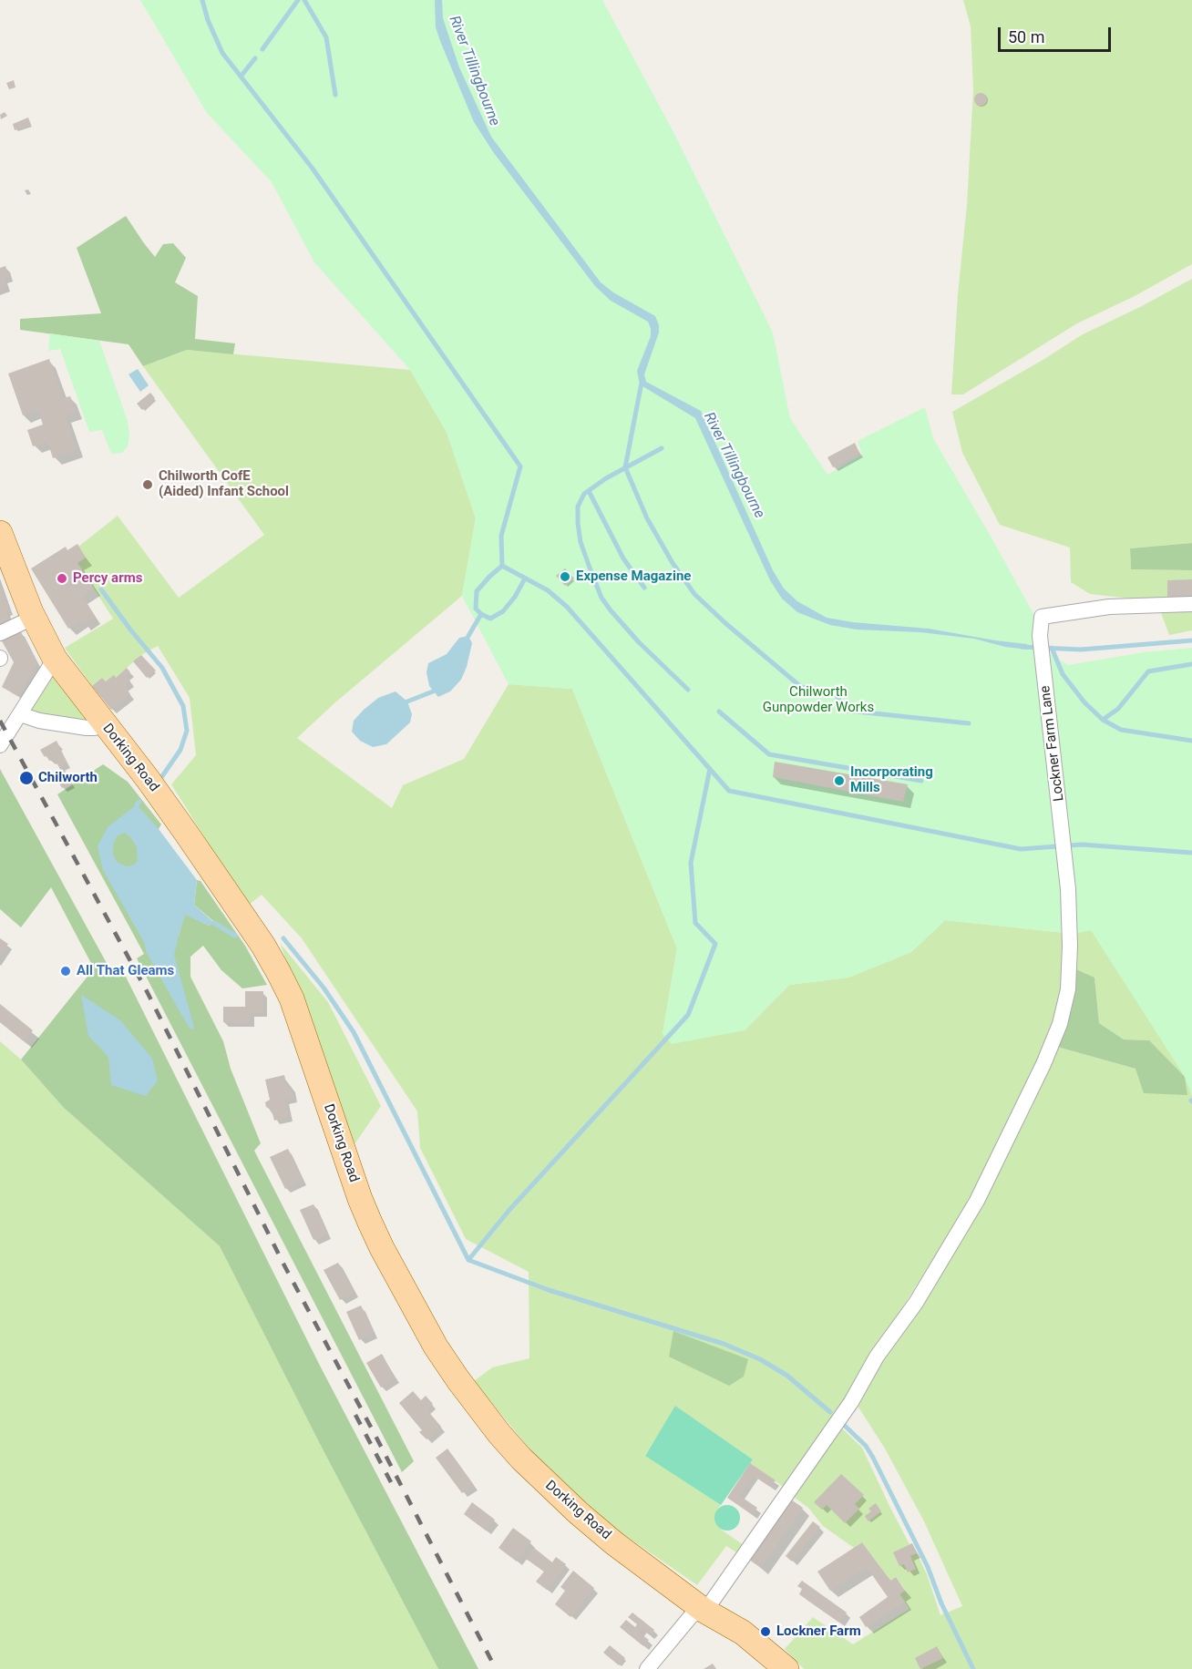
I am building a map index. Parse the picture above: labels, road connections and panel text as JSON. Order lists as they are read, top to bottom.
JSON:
{
  "streets": {
    "main road": ["Dorking Road"],
    "street": ["Lockner Farm Lane"]
  },
  "crossings": [
    ["Lockner Farm Lane", "Dorking Road"]
  ],
  "water": ["River Tillingbourne"],
  "parks": ["Chilworth Gunpowder Works"],
  "places": [
    "Chilworth CofE (Aided) Infant School",
    "Expense Magazine",
    "Percy arms",
    "Chilworth",
    "Incorporating Mills",
    "All That Gleams",
    "Lockner Farm"
  ],
  "scale_bar": "50 m"
}
